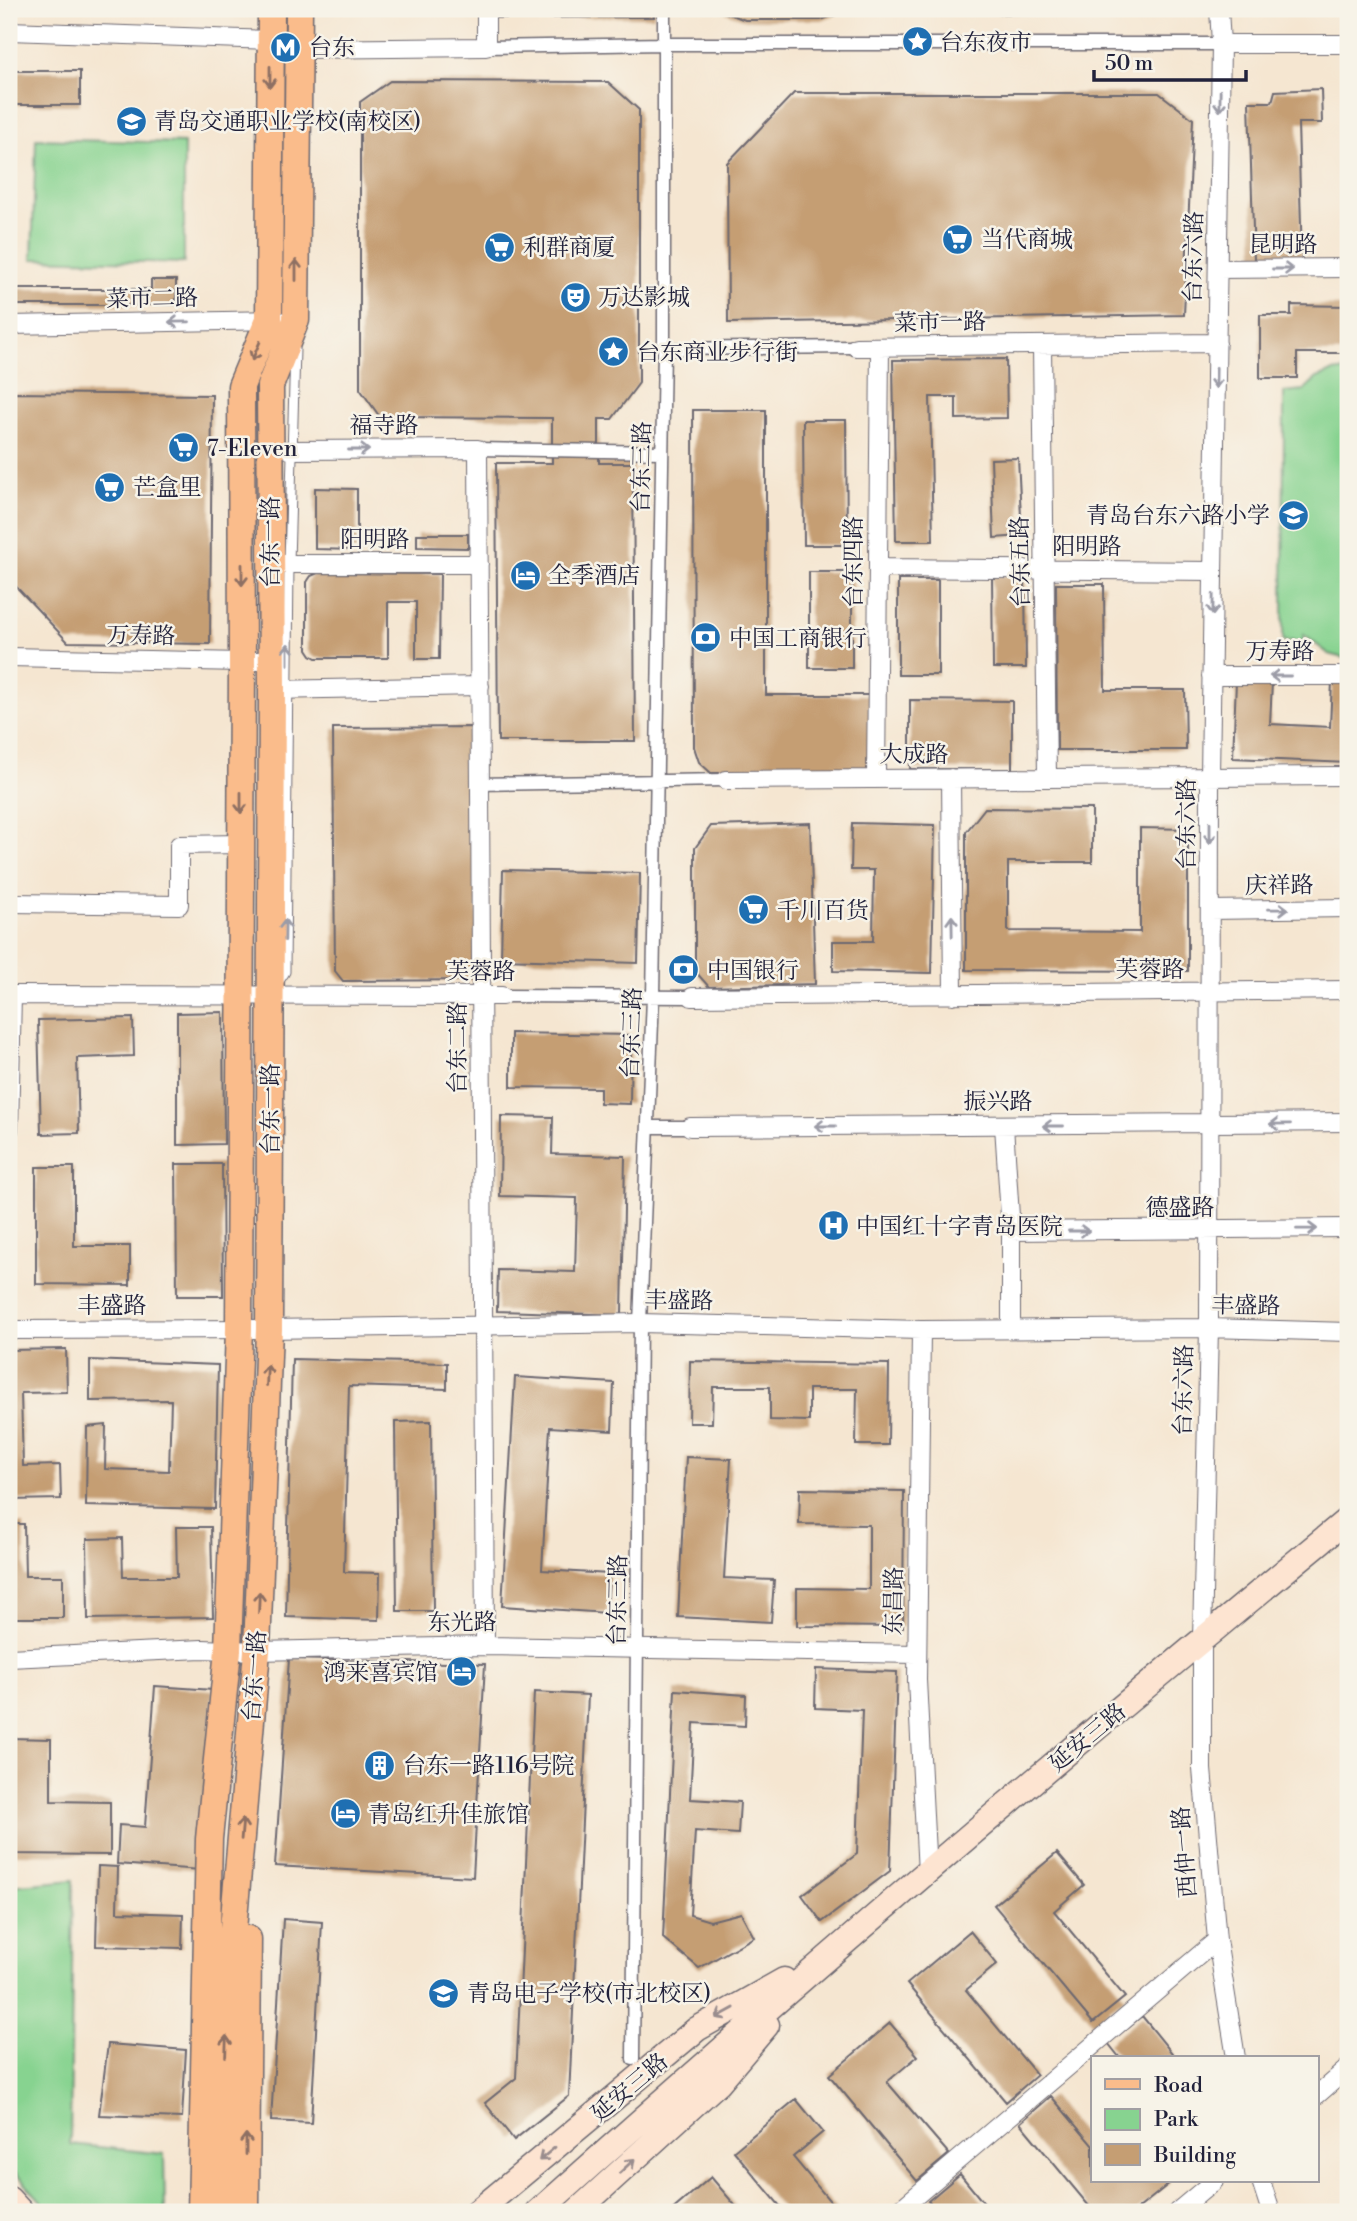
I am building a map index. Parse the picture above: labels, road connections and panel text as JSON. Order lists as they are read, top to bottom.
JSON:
{
  "streets": {
    "main road": ["台东一路", "延安三路"],
    "street": [
      "昆明路",
      "台东六路",
      "菜市二路",
      "菜市一路",
      "福寺路",
      "台东三路",
      "阳明路",
      "台东四路",
      "台东五路",
      "万寿路",
      "大成路",
      "庆祥路",
      "芙蓉路",
      "台东二路",
      "振兴路",
      "德盛路",
      "丰盛路",
      "东昌路",
      "东光路",
      "西仲一路"
    ]
  },
  "crossings": [
    ["昆明路", "台东六路"],
    ["台东六路", "菜市一路"],
    ["台东六路", "阳明路"],
    ["台东六路", "万寿路"],
    ["台东六路", "大成路"],
    ["台东六路", "庆祥路"],
    ["台东六路", "芙蓉路"],
    ["台东六路", "振兴路"],
    ["台东六路", "德盛路"],
    ["台东六路", "丰盛路"],
    ["台东六路", "延安三路"],
    ["台东六路", "西仲一路"],
    ["菜市二路", "台东一路"],
    ["菜市一路", "台东三路"],
    ["菜市一路", "台东四路"],
    ["菜市一路", "台东五路"],
    ["福寺路", "台东二路"],
    ["台东三路", "大成路"],
    ["台东三路", "芙蓉路"],
    ["台东三路", "振兴路"],
    ["台东三路", "丰盛路"],
    ["台东三路", "东光路"],
    ["阳明路", "台东一路"],
    ["阳明路", "台东四路"],
    ["阳明路", "台东五路"],
    ["阳明路", "台东二路"],
    ["台东一路", "万寿路"],
    ["台东一路", "芙蓉路"],
    ["台东一路", "丰盛路"],
    ["台东一路", "东光路"],
    ["台东四路", "大成路"],
    ["台东五路", "大成路"],
    ["大成路", "台东二路"],
    ["芙蓉路", "台东二路"],
    ["台东二路", "丰盛路"],
    ["台东二路", "东光路"],
    ["丰盛路", "东昌路"],
    ["东昌路", "东光路"],
    ["东昌路", "延安三路"],
    ["延安三路", "西仲一路"]
  ],
  "one_way": [
    "昆明路",
    "台东六路",
    "菜市二路",
    "福寺路",
    "庆祥路",
    "振兴路",
    "德盛路"
  ],
  "places": {
    "place": ["台东夜市", "台东商业步行街"],
    "metro station": ["台东"],
    "school or university": ["青岛交通职业学校(南校区)", "青岛台东六路小学", "青岛电子学校(市北校区)"],
    "supermarket": [
      "当代商城",
      "利群商厦",
      "7-Eleven",
      "芒盒里",
      "千川百货"
    ],
    "theatre": ["万达影城"],
    "hotel": ["全季酒店", "鸿来喜宾馆", "青岛红升佳旅馆"],
    "bank": ["中国工商银行", "中国银行"],
    "hospital": ["中国红十字青岛医院"],
    "building": ["台东一路116号院"]
  },
  "legend": ["Road", "Park", "Building"],
  "scale_bar": "50 m"
}
